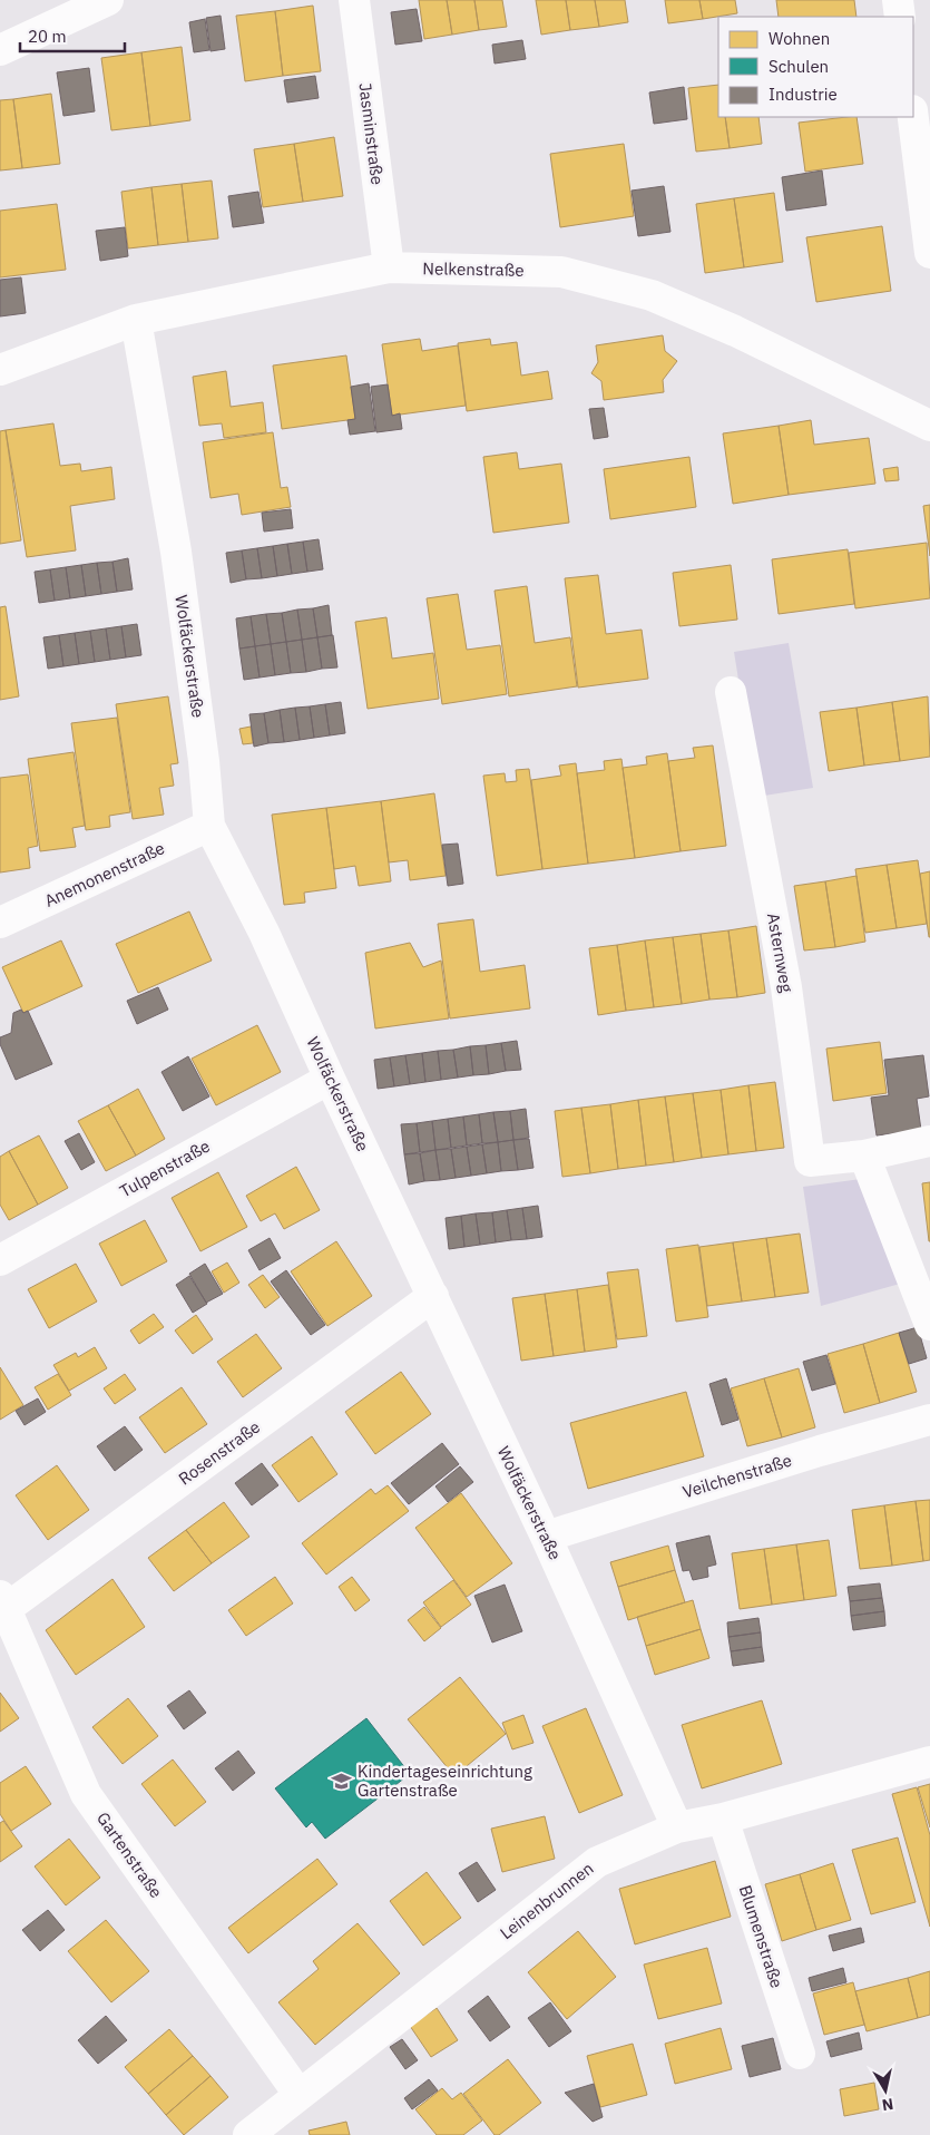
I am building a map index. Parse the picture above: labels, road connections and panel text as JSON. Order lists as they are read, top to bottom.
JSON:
{
  "streets": {
    "street": [
      "Jasminstraße",
      "Nelkenstraße",
      "Wolfäckerstraße",
      "Anemonenstraße",
      "Asternweg",
      "Tulpenstraße",
      "Rosenstraße",
      "Veilchenstraße",
      "Gartenstraße",
      "Leinenbrunnen",
      "Blumenstraße"
    ]
  },
  "crossings": [
    ["Jasminstraße", "Nelkenstraße"],
    ["Nelkenstraße", "Wolfäckerstraße"],
    ["Wolfäckerstraße", "Anemonenstraße"],
    ["Wolfäckerstraße", "Tulpenstraße"],
    ["Wolfäckerstraße", "Rosenstraße"],
    ["Wolfäckerstraße", "Veilchenstraße"],
    ["Wolfäckerstraße", "Leinenbrunnen"],
    ["Rosenstraße", "Gartenstraße"],
    ["Gartenstraße", "Leinenbrunnen"],
    ["Leinenbrunnen", "Blumenstraße"]
  ],
  "places": {
    "school or university": ["Kindertageseinrichtung Gartenstraße"]
  },
  "legend": ["Wohnen", "Schulen", "Industrie"],
  "scale_bar": "20 m",
  "north": "bottom"
}
